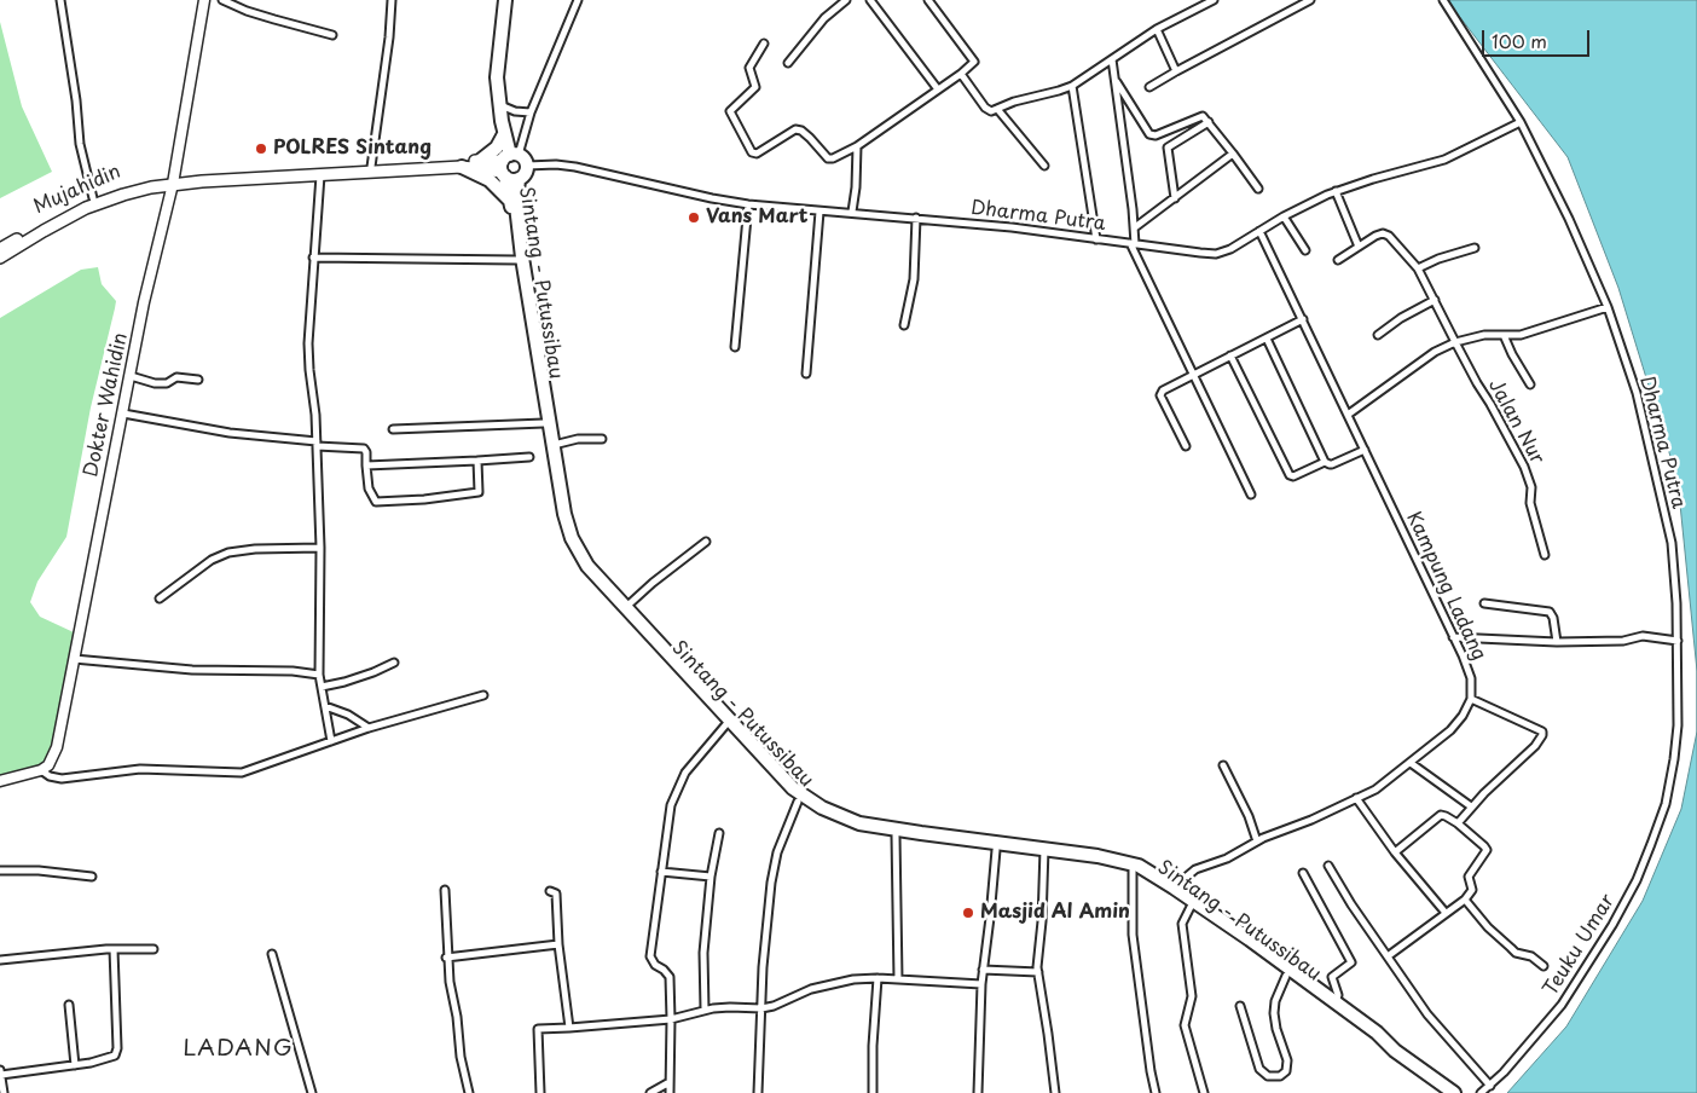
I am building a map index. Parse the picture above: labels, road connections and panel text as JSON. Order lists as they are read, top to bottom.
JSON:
{
  "streets": {
    "highway": ["Sintang - Putussibau"],
    "main road": ["Mujahidin"],
    "street": [
      "Dharma Putra",
      "Dokter Wahidin",
      "Jalan Nur",
      "Kampung Ladang",
      "Teuku Umar"
    ]
  },
  "crossings": [
    ["Mujahidin", "Dokter Wahidin"],
    ["Dharma Putra", "Kampung Ladang"],
    ["Dharma Putra", "Teuku Umar"]
  ],
  "districts": ["LADANG"],
  "places": ["POLRES Sintang", "Vans Mart", "Masjid Al Amin"],
  "scale_bar": "100 m"
}
